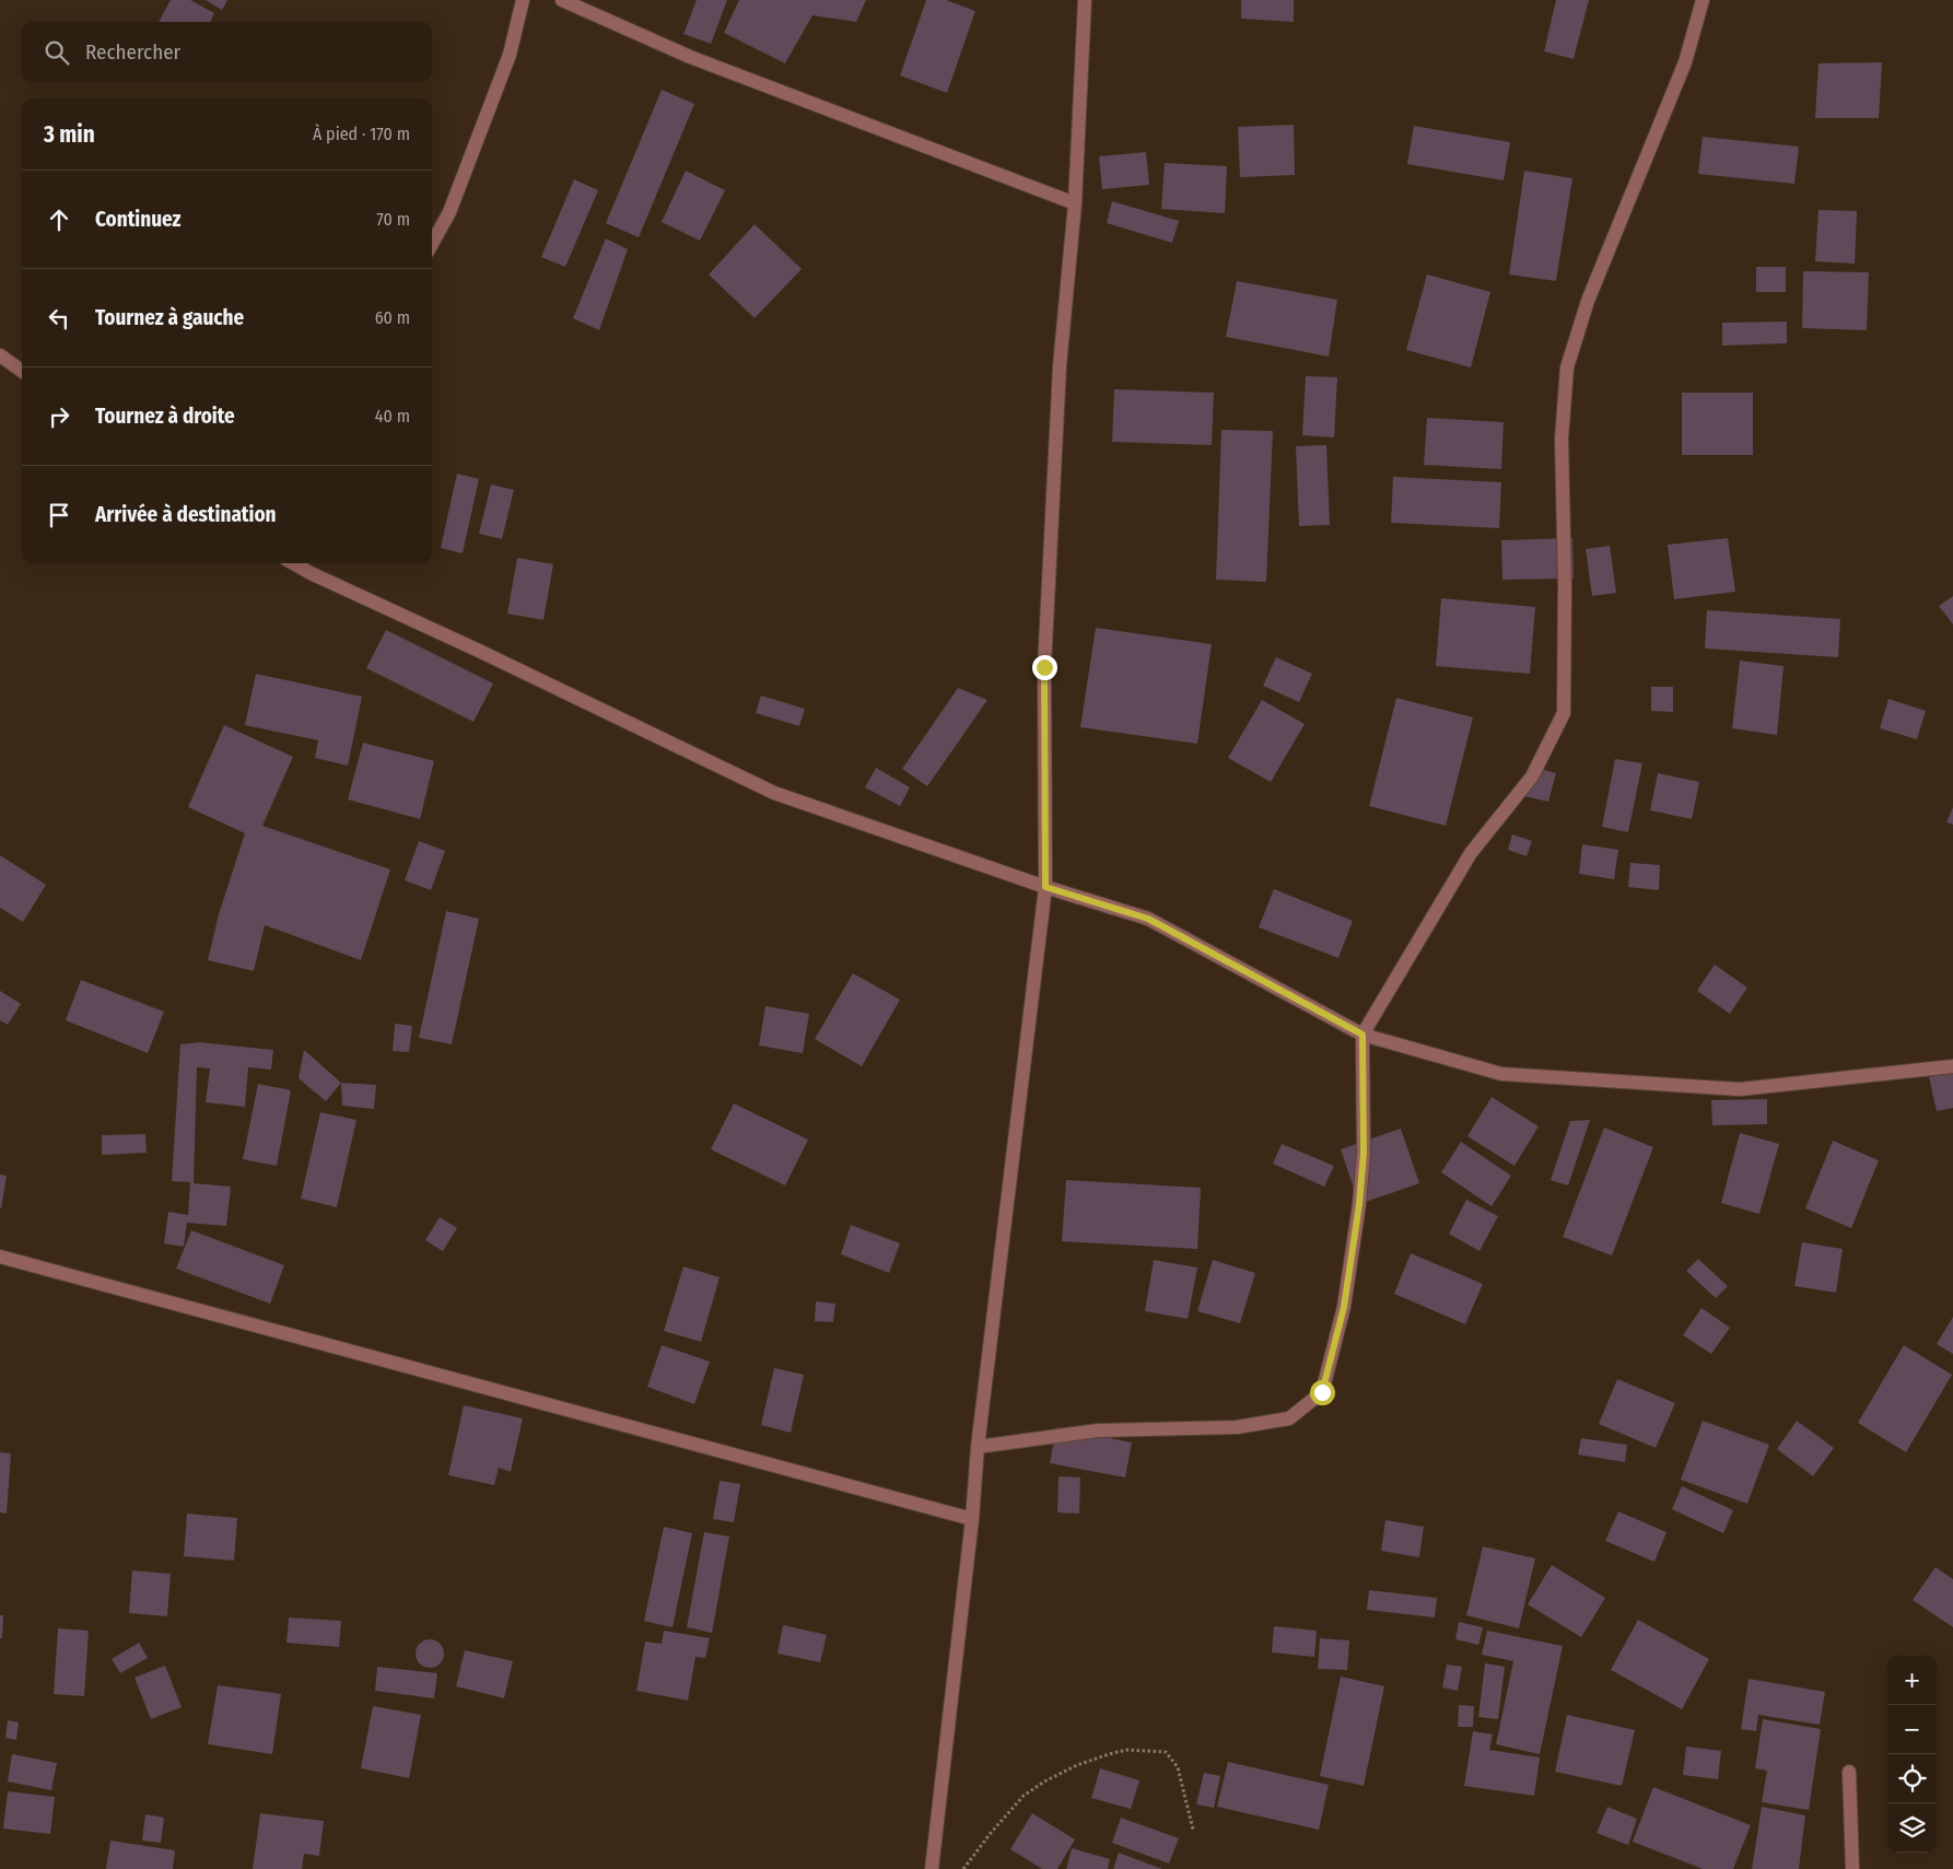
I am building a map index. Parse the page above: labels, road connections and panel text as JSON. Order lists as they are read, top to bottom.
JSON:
{
  "page": {
    "search": "Rechercher",
    "heading": ["3 min", "À pied · 170 m"],
    "list": [
      ["Continuez", "70 m"],
      ["Tournez à gauche", "60 m"],
      ["Tournez à droite", "40 m"],
      "Arrivée à destination"
    ],
    "map_buttons": ["+", "−"]
  }
}
